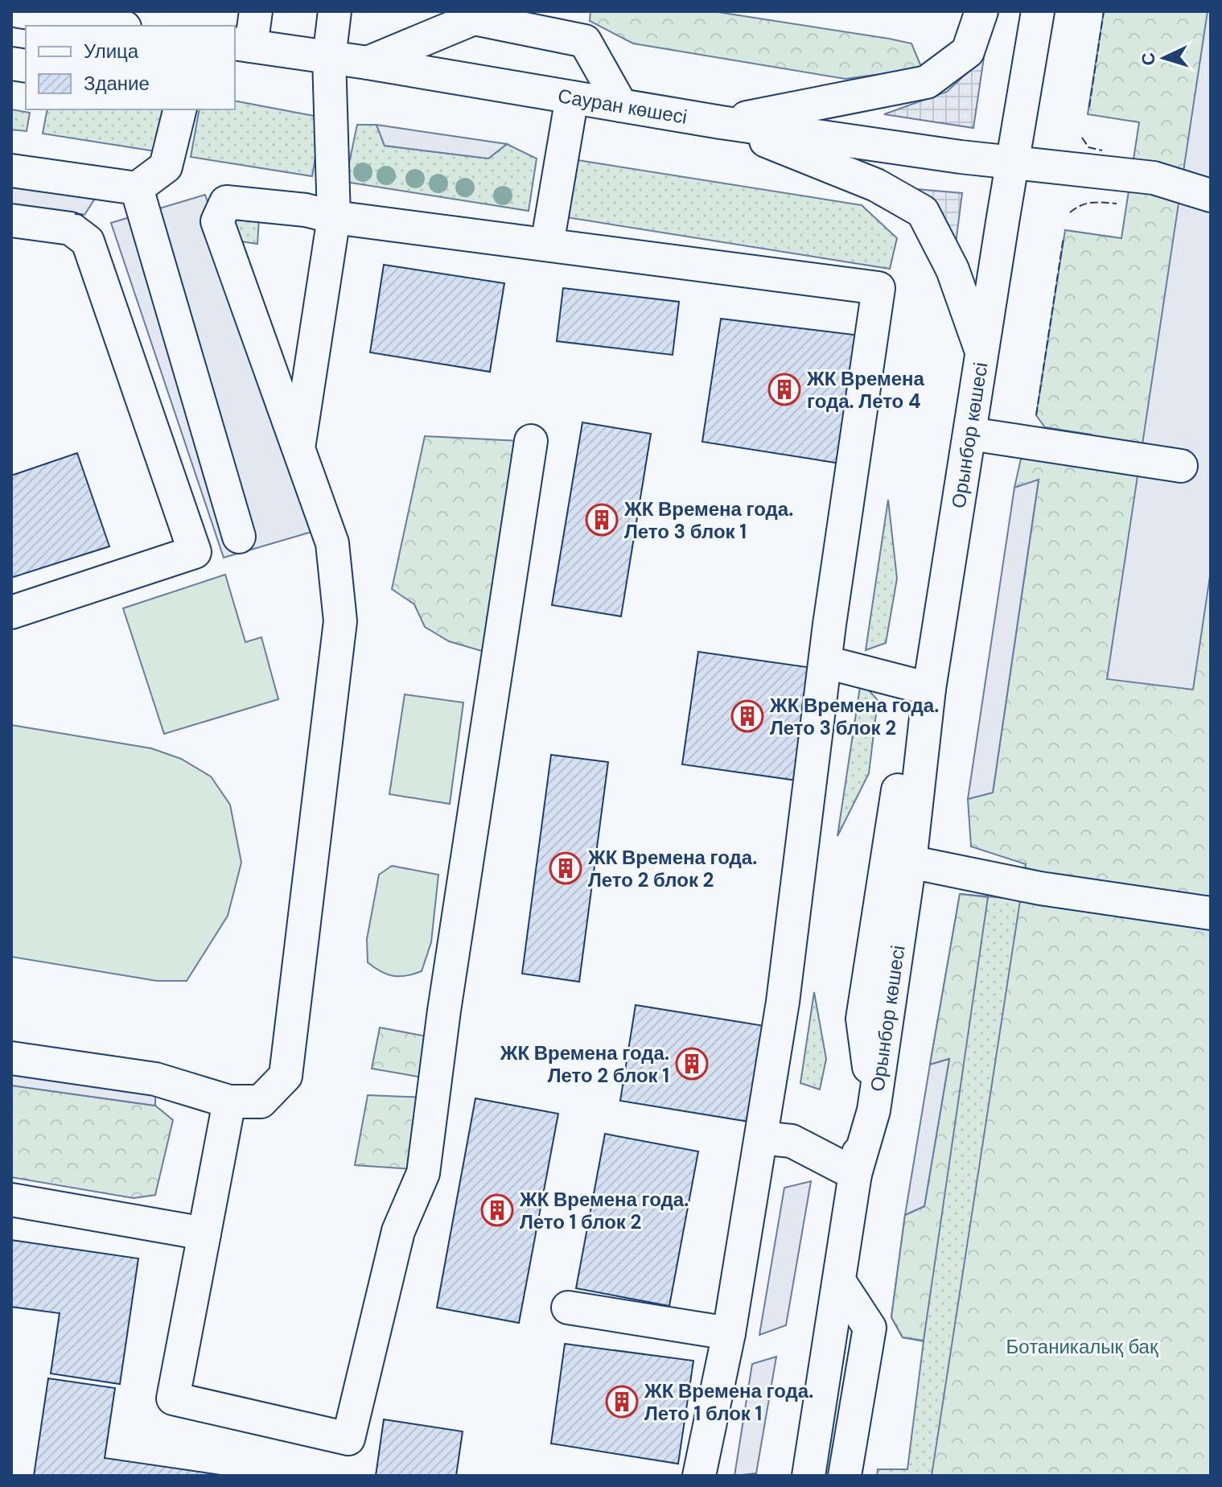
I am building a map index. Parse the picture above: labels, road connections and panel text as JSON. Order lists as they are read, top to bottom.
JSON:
{
  "streets": {
    "street": ["Сауран көшесі", "Орынбор көшесі"]
  },
  "crossings": [
    ["Сауран көшесі", "Орынбор көшесі"]
  ],
  "parks": ["Ботаникалық бақ"],
  "places": {
    "building": [
      "ЖК Времена года. Лето 4",
      "ЖК Времена года. Лето 3 блок 1",
      "ЖК Времена года. Лето 3 блок 2",
      "ЖК Времена года. Лето 2 блок 2",
      "ЖК Времена года. Лето 2 блок 1",
      "ЖК Времена года. Лето 1 блок 2",
      "ЖК Времена года. Лето 1 блок 1"
    ]
  },
  "legend": ["Улица", "Здание"],
  "north": "left"
}
